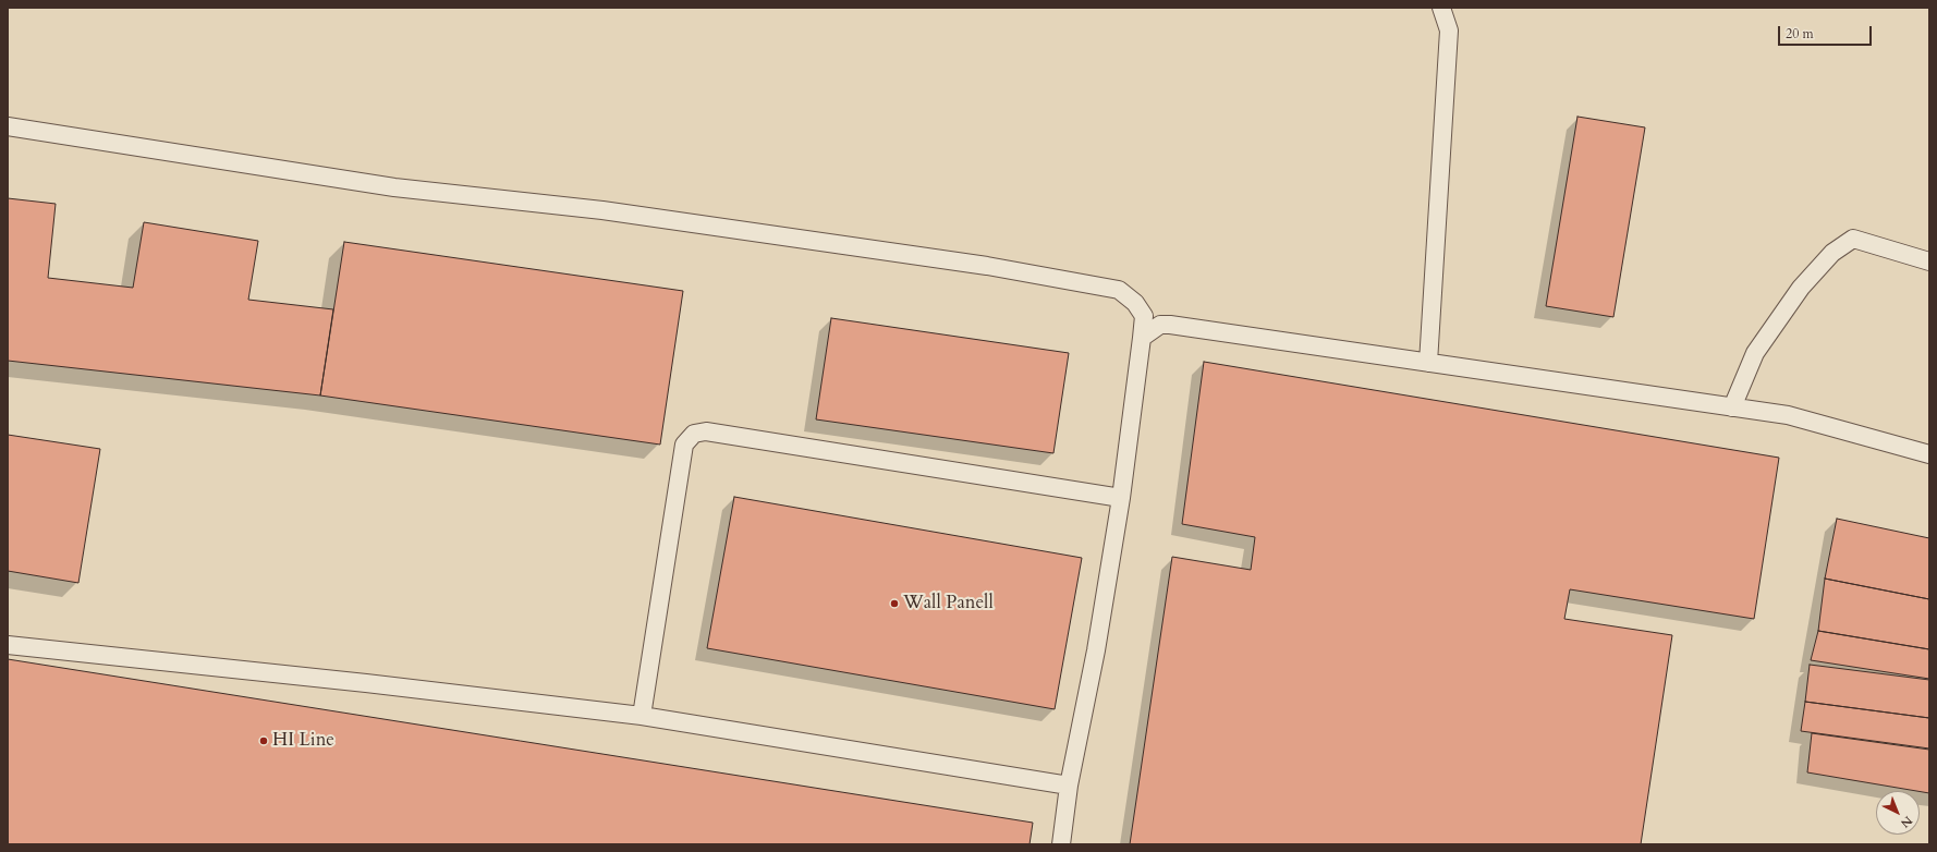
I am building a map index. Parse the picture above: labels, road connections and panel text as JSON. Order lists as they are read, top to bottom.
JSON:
{
  "places": ["Wall Panell", "HI Line"],
  "scale_bar": "20 m",
  "north": "bottom right"
}
